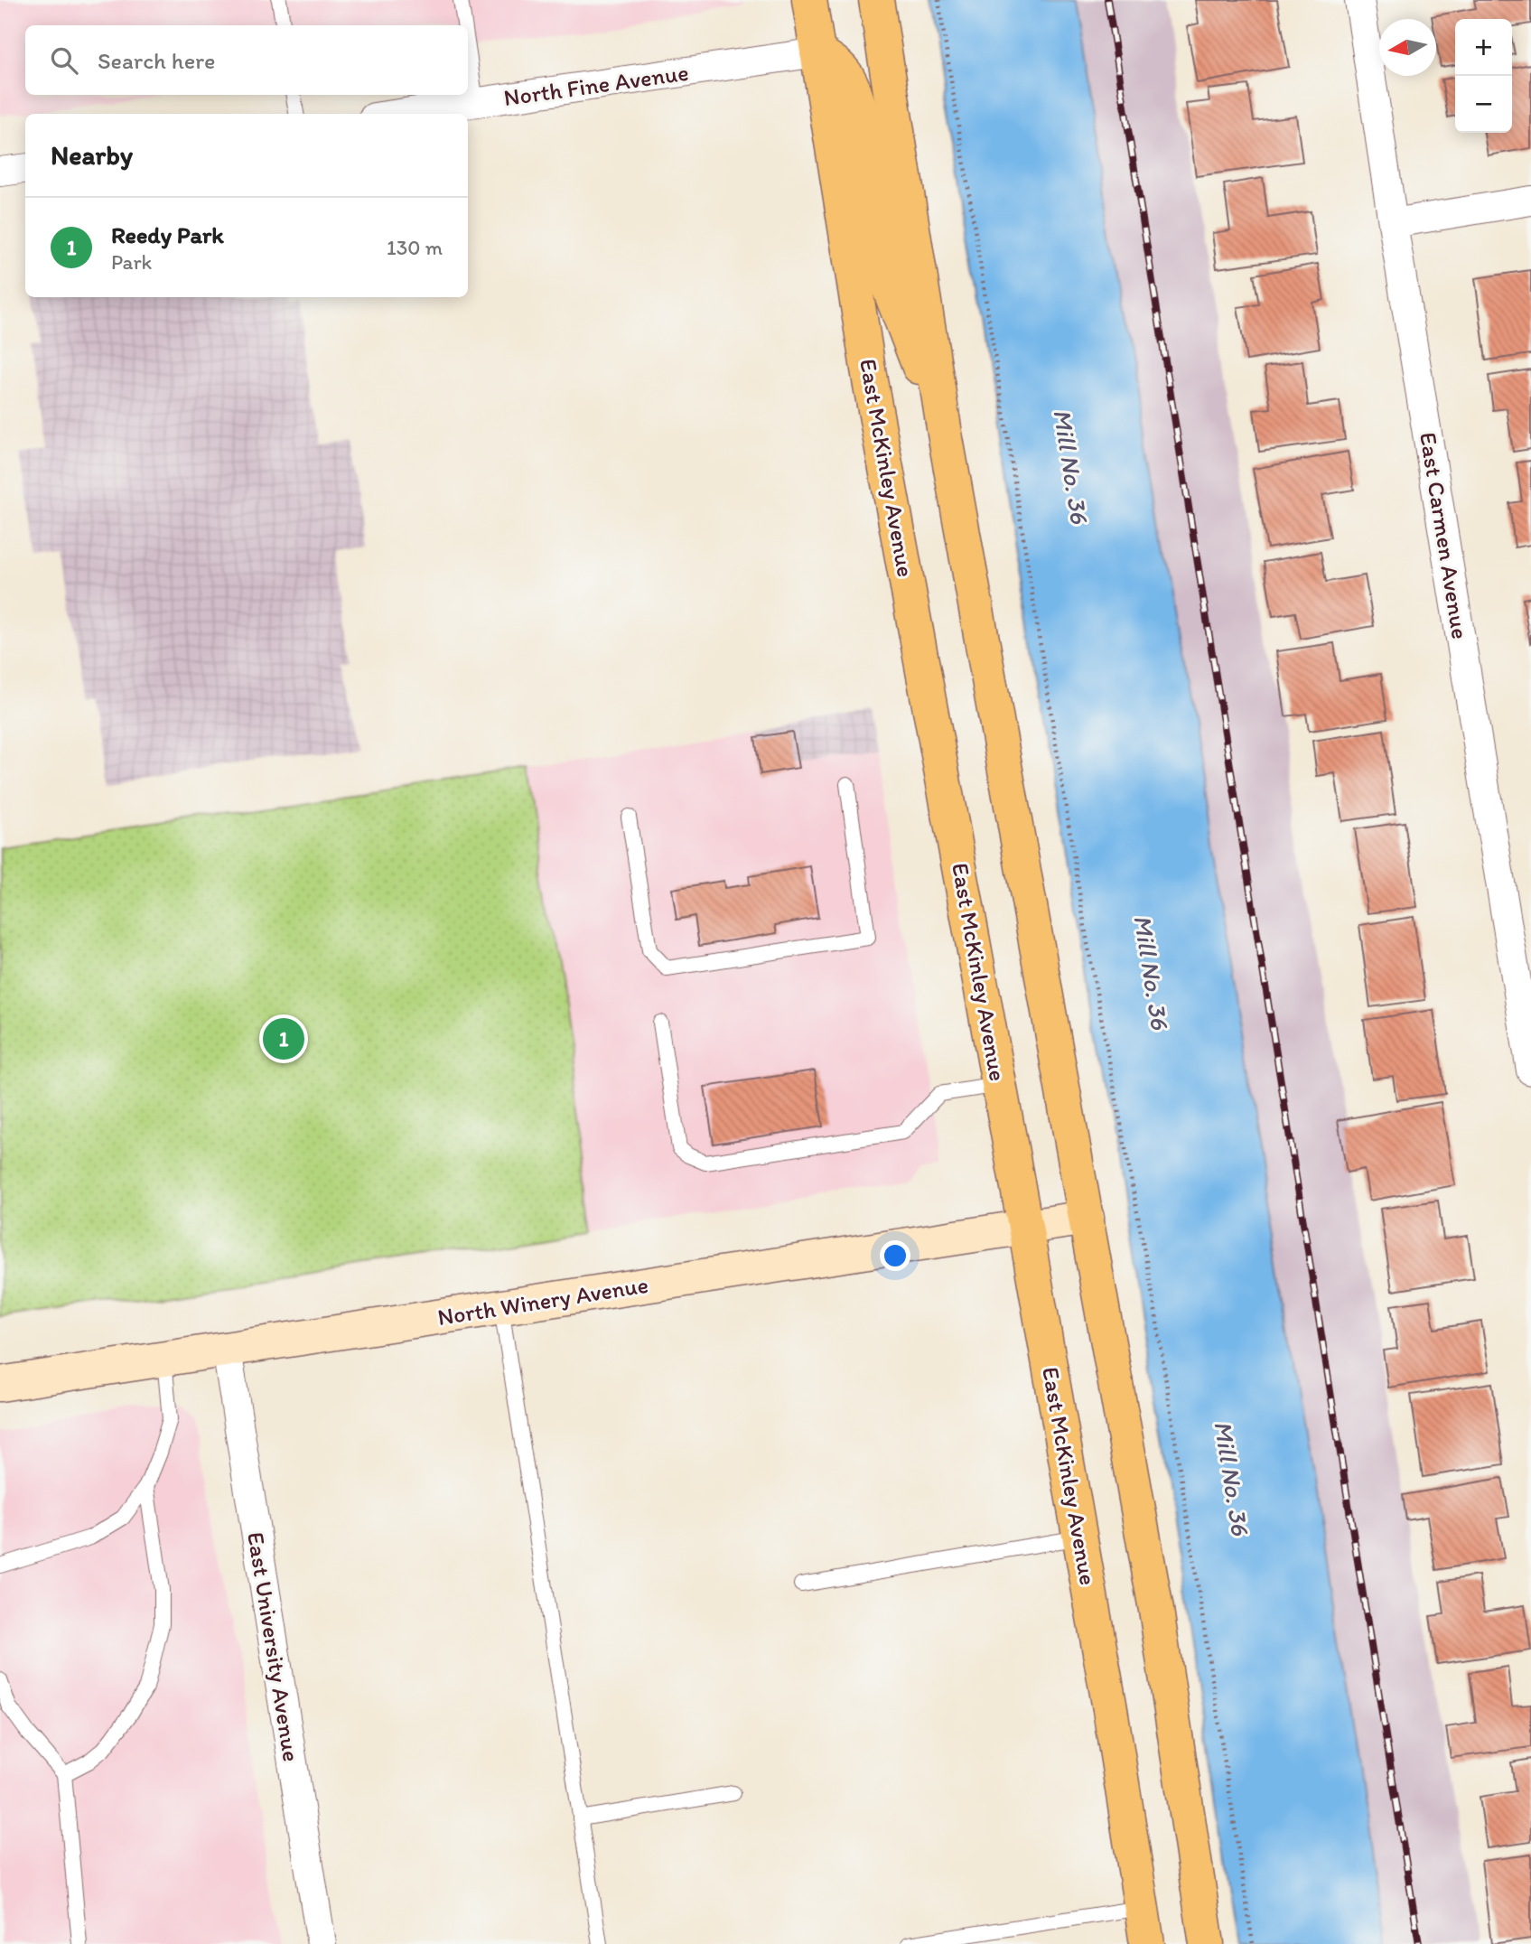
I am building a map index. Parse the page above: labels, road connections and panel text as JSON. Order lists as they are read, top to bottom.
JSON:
{
  "streets": {
    "main road": ["East McKinley Avenue"],
    "street": [
      "North Fine Avenue",
      "East Carmen Avenue",
      "North Winery Avenue",
      "East University Avenue"
    ]
  },
  "crossings": [
    ["North Fine Avenue", "East McKinley Avenue"],
    ["East McKinley Avenue", "North Winery Avenue"],
    ["North Winery Avenue", "East University Avenue"]
  ],
  "water": ["Mill No. 36"],
  "north": "left",
  "page": {
    "map_buttons": ["+", "−"],
    "search": "Search here",
    "heading": "Nearby",
    "list": [
      {
        "mark": "1",
        "name": "Reedy Park",
        "note": "Park",
        "value": "130 m"
      }
    ],
    "pins": "1"
  }
}
